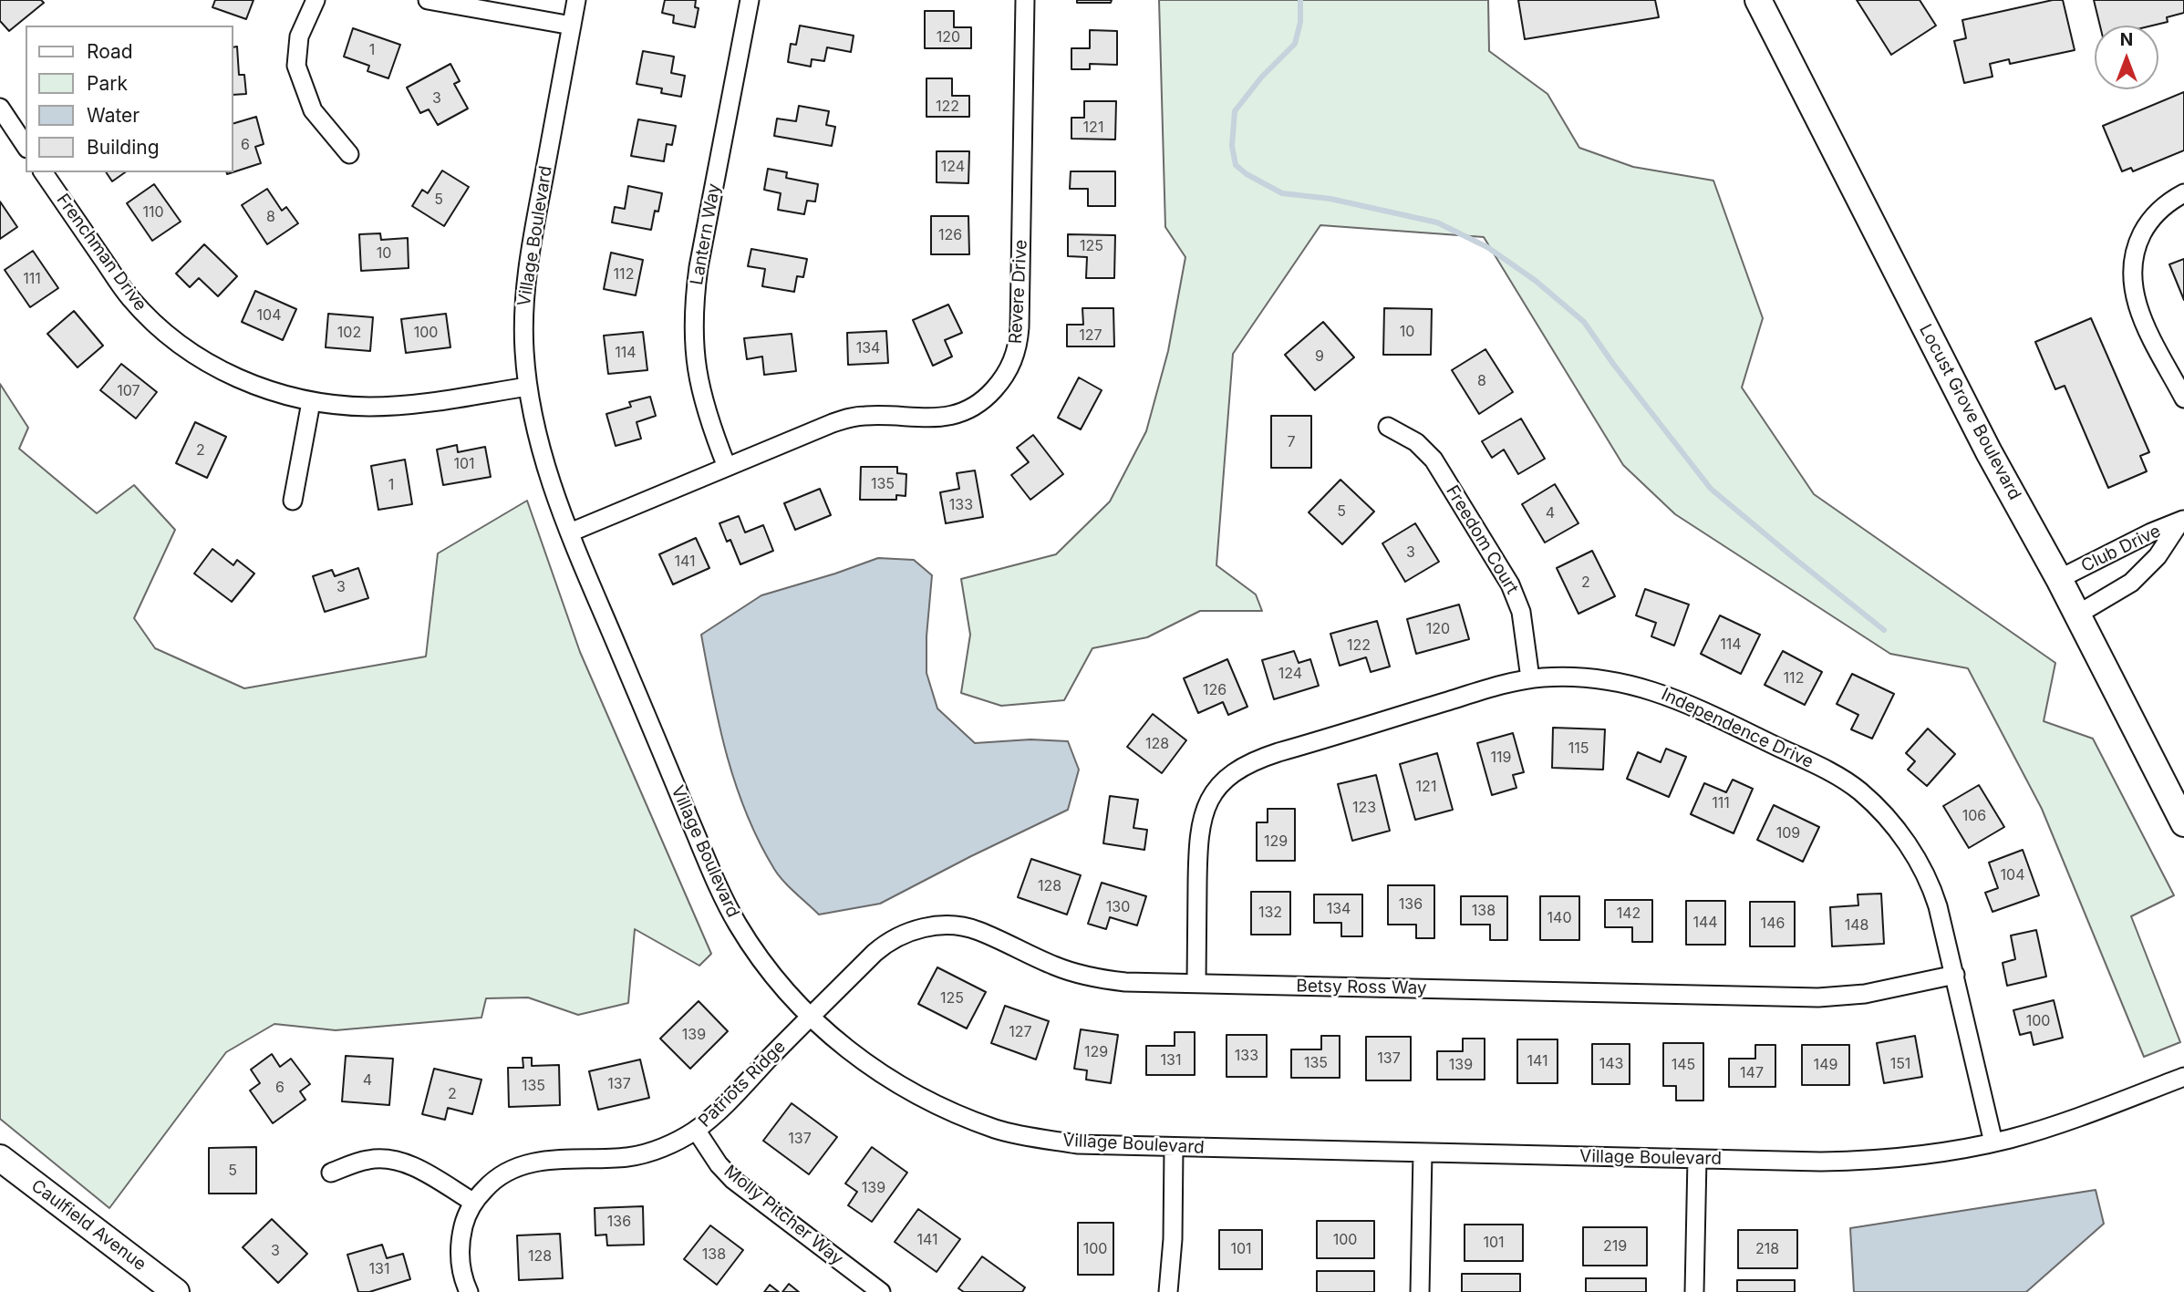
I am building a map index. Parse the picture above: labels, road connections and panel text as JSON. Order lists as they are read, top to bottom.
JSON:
{
  "streets": {
    "street": [
      "Lantern Way",
      "Village Boulevard",
      "Frenchman Drive",
      "Revere Drive",
      "Locust Grove Boulevard",
      "Freedom Court",
      "Club Drive",
      "Independence Drive",
      "Betsy Ross Way",
      "Patriots Ridge",
      "Molly Pitcher Way",
      "Caulfield Avenue"
    ]
  },
  "crossings": [
    ["Lantern Way", "Revere Drive"],
    ["Village Boulevard", "Frenchman Drive"],
    ["Village Boulevard", "Revere Drive"],
    ["Village Boulevard", "Independence Drive"],
    ["Village Boulevard", "Betsy Ross Way"],
    ["Village Boulevard", "Patriots Ridge"],
    ["Locust Grove Boulevard", "Club Drive"],
    ["Freedom Court", "Independence Drive"],
    ["Independence Drive", "Betsy Ross Way"],
    ["Betsy Ross Way", "Patriots Ridge"],
    ["Patriots Ridge", "Molly Pitcher Way"]
  ],
  "house_numbers": [
    "120",
    "1",
    "3",
    "122",
    "121",
    "6",
    "124",
    "5",
    "110",
    "8",
    "126",
    "125",
    "10",
    "112",
    "111",
    "104",
    "10",
    "102",
    "100",
    "127",
    "134",
    "114",
    "9",
    "8",
    "107",
    "7",
    "2",
    "101",
    "135",
    "1",
    "133",
    "5",
    "4",
    "3",
    "141",
    "2",
    "3",
    "120",
    "114",
    "122",
    "124",
    "112",
    "126",
    "128",
    "115",
    "119",
    "121",
    "111",
    "123",
    "106",
    "109",
    "129",
    "104",
    "128",
    "136",
    "130",
    "134",
    "138",
    "132",
    "142",
    "140",
    "144",
    "146",
    "148",
    "125",
    "100",
    "127",
    "139",
    "129",
    "133",
    "137",
    "131",
    "141",
    "135",
    "143",
    "151",
    "139",
    "145",
    "149",
    "147",
    "4",
    "137",
    "135",
    "6",
    "2",
    "137",
    "5",
    "139",
    "136",
    "141",
    "100",
    "101",
    "219",
    "100",
    "101",
    "218",
    "3",
    "138",
    "128",
    "131"
  ],
  "legend": [
    "Road",
    "Park",
    "Water",
    "Building"
  ],
  "north": "top"
}
